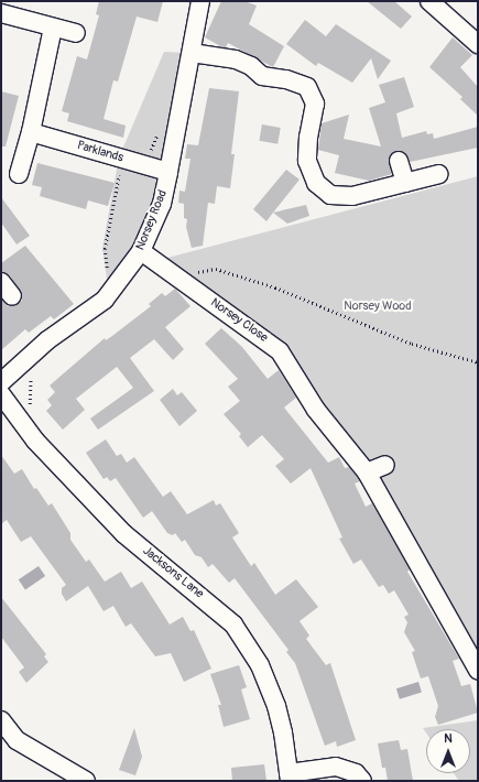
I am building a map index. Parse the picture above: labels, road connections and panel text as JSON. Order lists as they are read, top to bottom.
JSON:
{
  "streets": {
    "street": [
      "Parklands",
      "Norsey Road",
      "Norsey Close",
      "Jacksons Lane"
    ]
  },
  "crossings": [
    ["Parklands", "Norsey Road"],
    ["Norsey Road", "Norsey Close"]
  ],
  "parks": ["Norsey Wood"],
  "north": "top"
}
